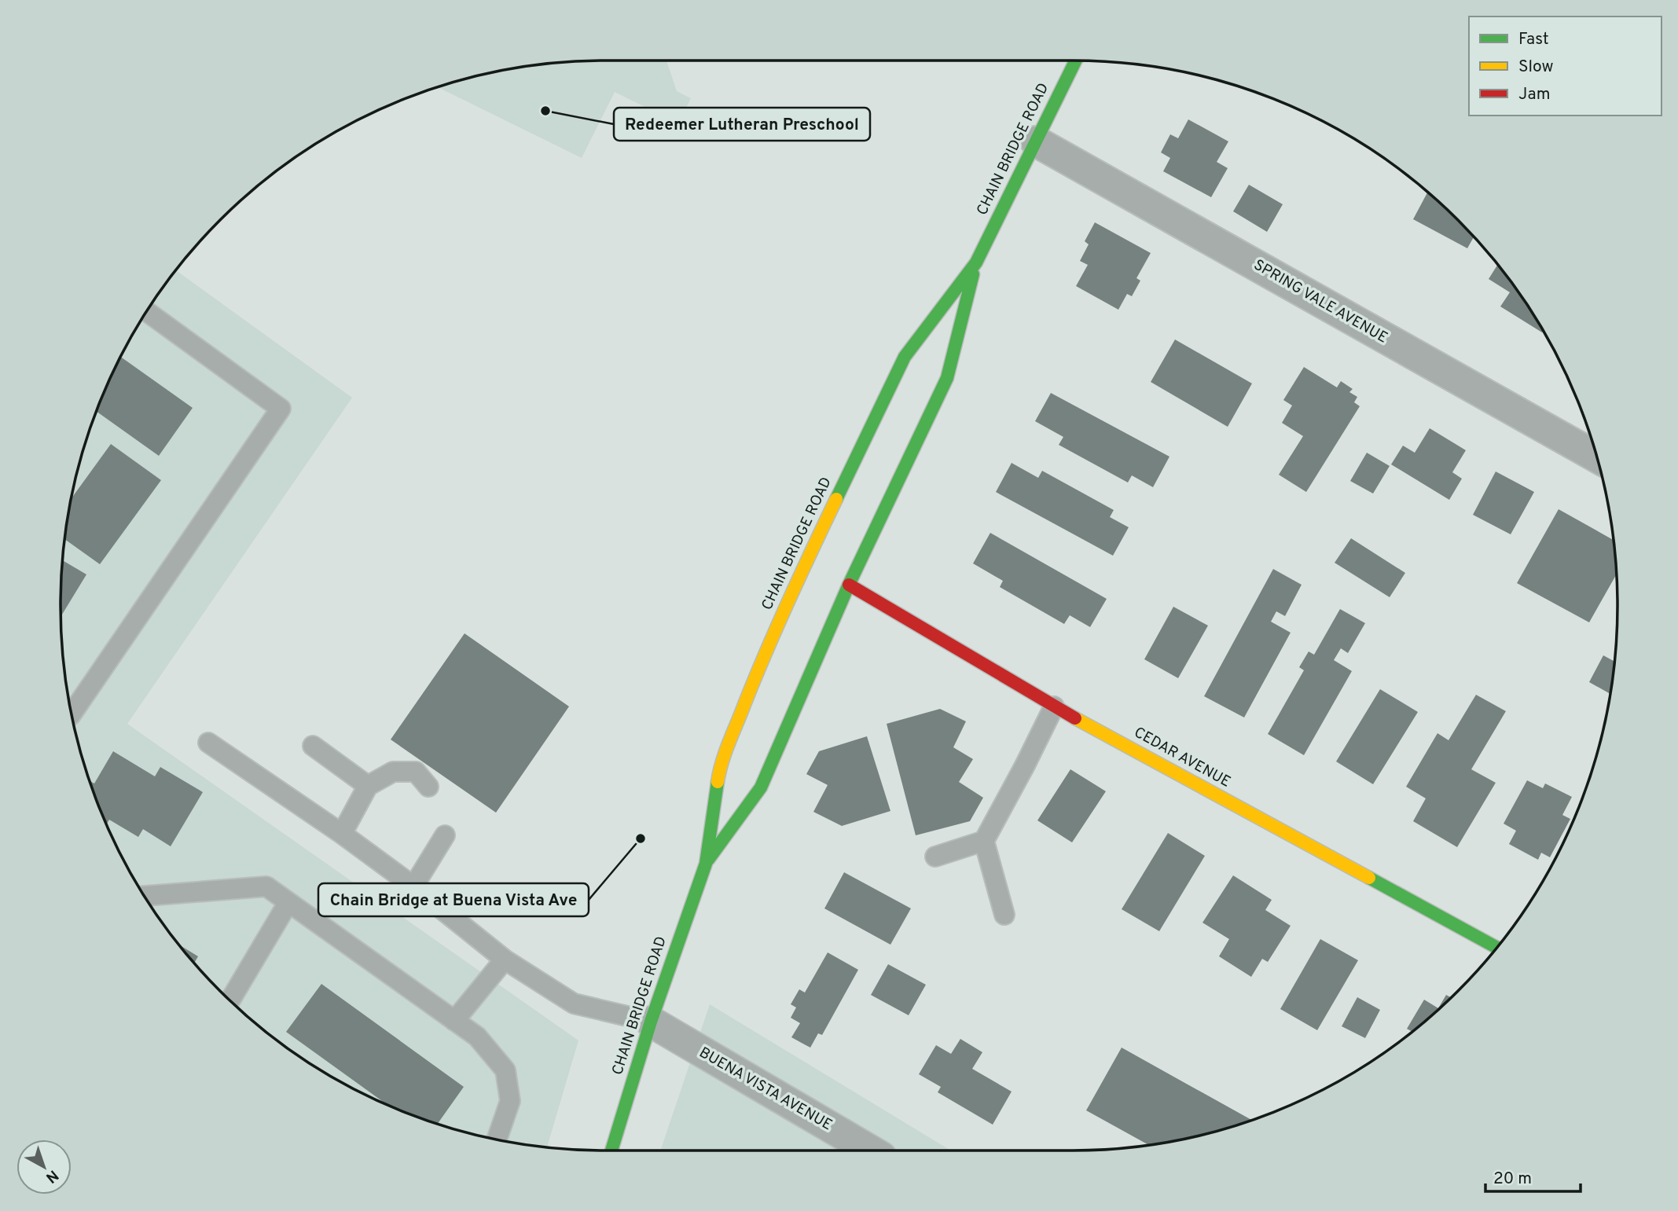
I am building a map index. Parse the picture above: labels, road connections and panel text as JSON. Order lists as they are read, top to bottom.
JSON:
{
  "streets": {
    "main road": ["CHAIN BRIDGE ROAD", "CEDAR AVENUE"],
    "street": ["SPRING VALE AVENUE", "BUENA VISTA AVENUE"]
  },
  "crossings": [
    ["CHAIN BRIDGE ROAD", "SPRING VALE AVENUE"],
    ["CHAIN BRIDGE ROAD", "CEDAR AVENUE"],
    ["CHAIN BRIDGE ROAD", "BUENA VISTA AVENUE"]
  ],
  "places": ["Redeemer Lutheran Preschool", "Chain Bridge at Buena Vista Ave"],
  "legend": ["Fast", "Slow", "Jam"],
  "scale_bar": "20 m",
  "north": "bottom right"
}
